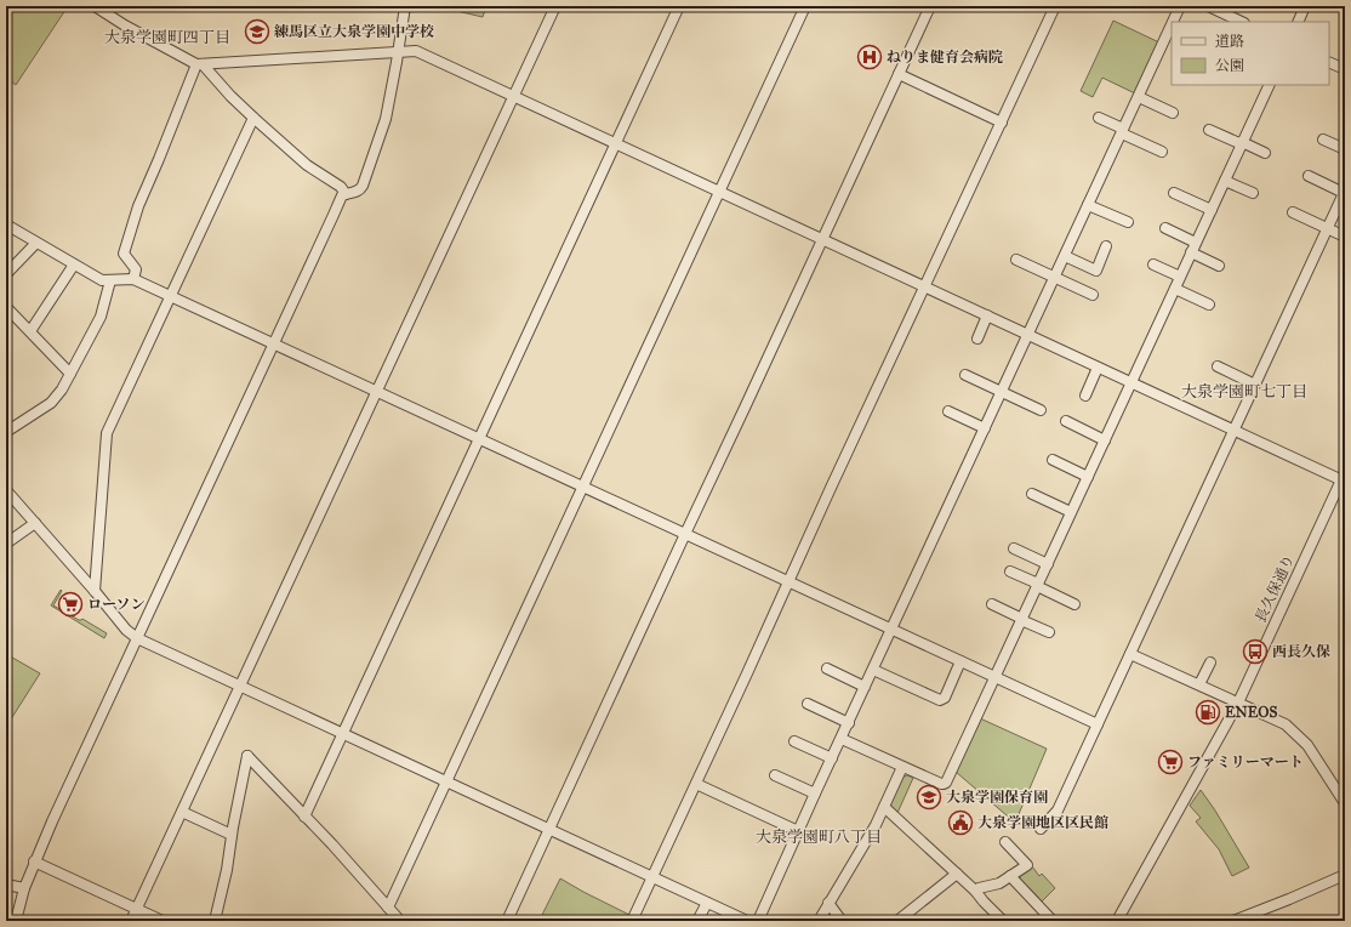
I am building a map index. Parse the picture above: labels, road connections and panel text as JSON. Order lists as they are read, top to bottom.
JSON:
{
  "streets": {
    "street": ["長久保通り"]
  },
  "districts": ["大泉学園町四丁目", "大泉学園町七丁目", "大泉学園町八丁目"],
  "places": {
    "school or university": ["練馬区立大泉学園中学校", "大泉学園保育園"],
    "hospital": ["ねりま健育会病院"],
    "supermarket": ["ローソン", "ファミリーマート"],
    "bus stop": ["西長久保"],
    "fuel station": ["ENEOS"],
    "public building": ["大泉学園地区区民館"]
  },
  "legend": ["道路", "公園"]
}
